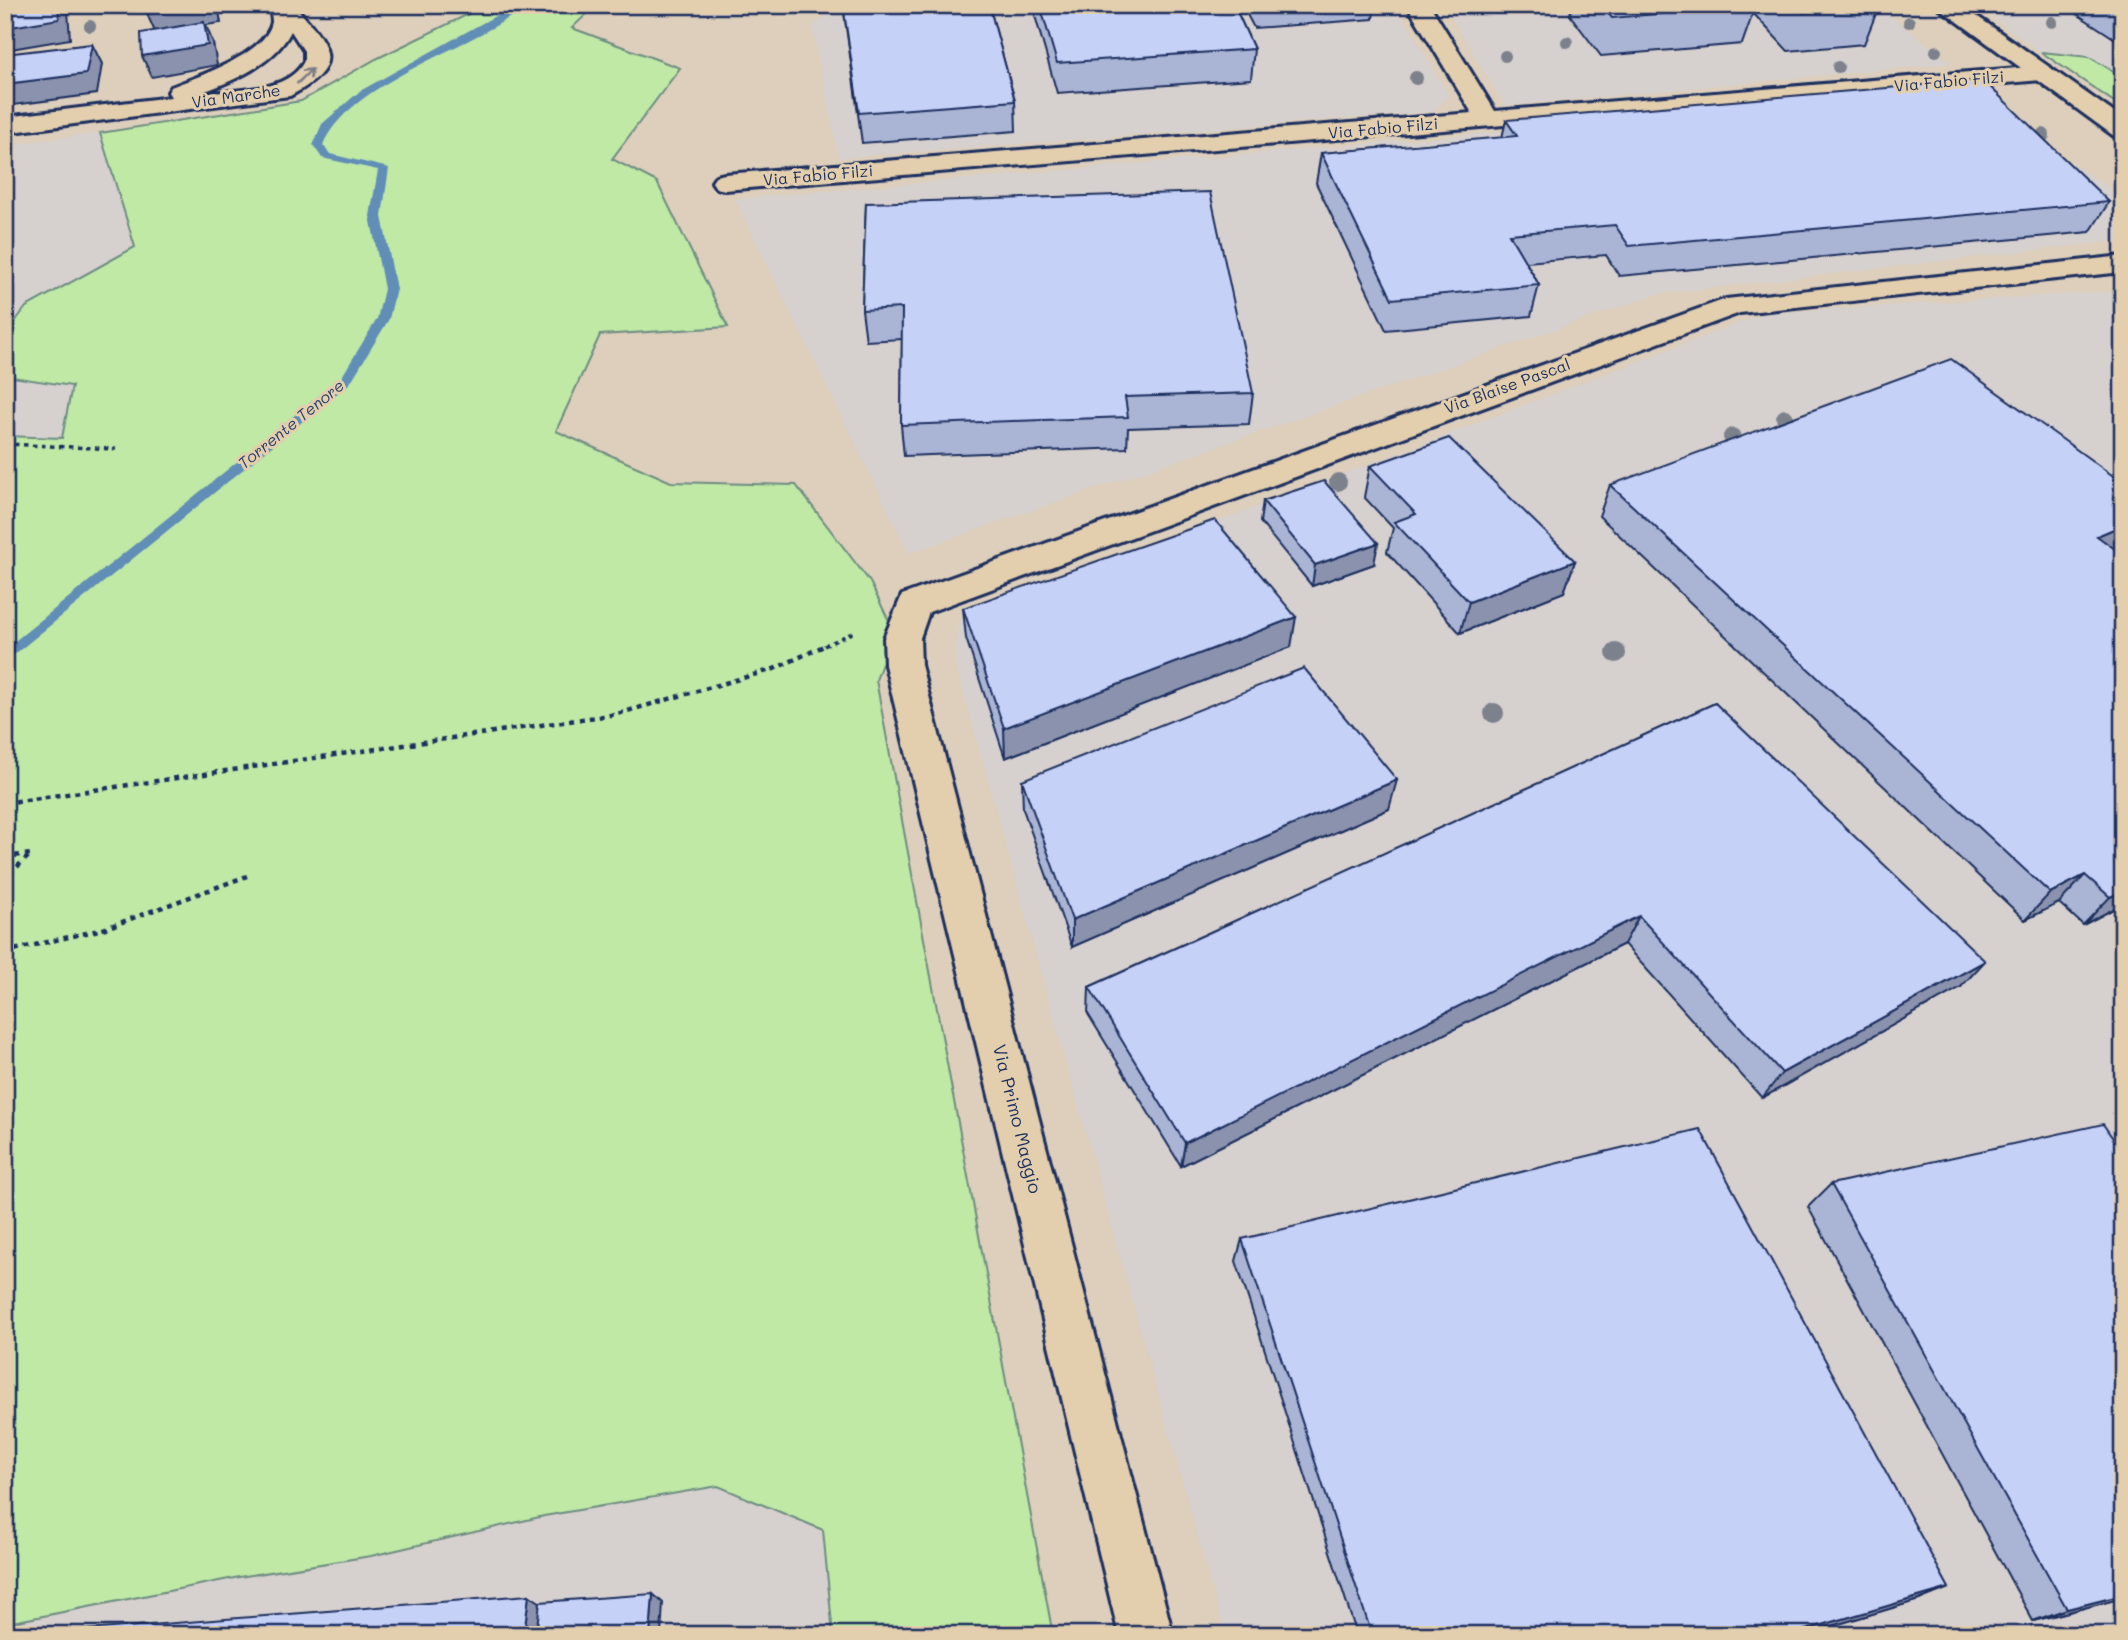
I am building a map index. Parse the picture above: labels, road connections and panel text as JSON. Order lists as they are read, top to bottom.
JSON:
{
  "streets": {
    "street": [
      "Via Fabio Filzi",
      "Via Marche",
      "Via Blaise Pascal",
      "Via Primo Maggio"
    ]
  },
  "crossings": [
    ["Via Blaise Pascal", "Via Primo Maggio"]
  ],
  "water": ["Torrente Tenore"]
}
